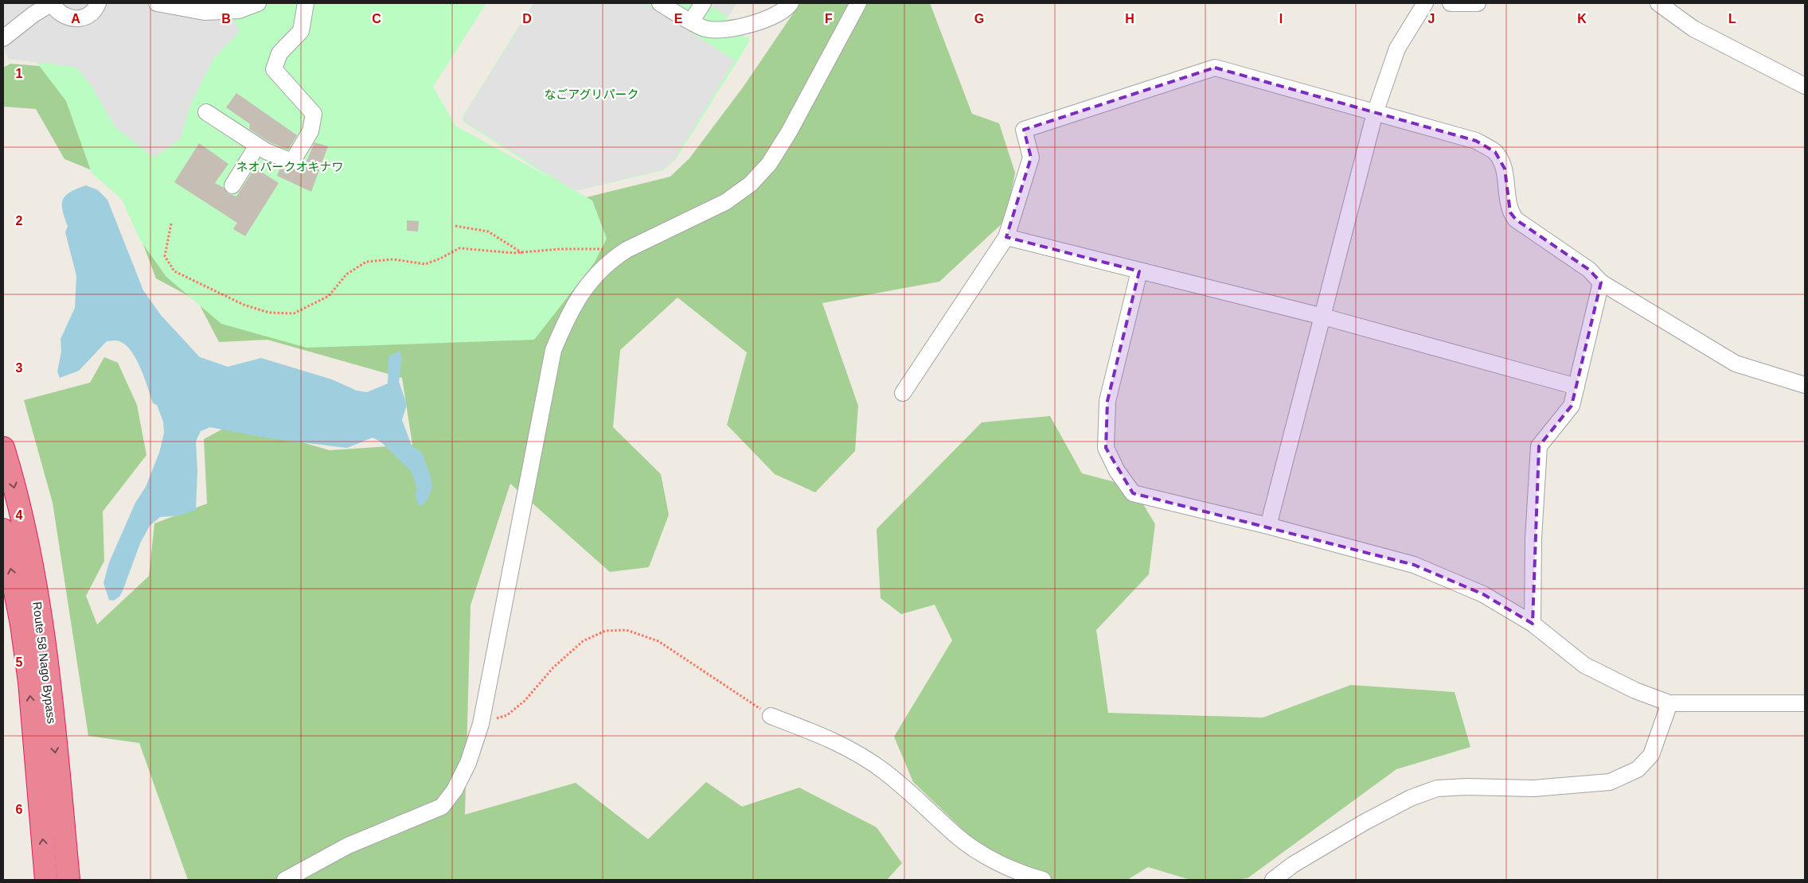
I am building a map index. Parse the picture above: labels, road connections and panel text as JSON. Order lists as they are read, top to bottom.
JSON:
{
  "streets": {
    "highway": ["Route 58 Nago Bypass"]
  },
  "parks": ["なごアグリパーク", "ネオパークオキナワ"],
  "grid": {
    "columns": [
      "A",
      "B",
      "C",
      "D",
      "E",
      "F",
      "G",
      "H",
      "I",
      "J",
      "K",
      "L"
    ],
    "rows": [
      "1",
      "2",
      "3",
      "4",
      "5",
      "6"
    ]
  }
}
